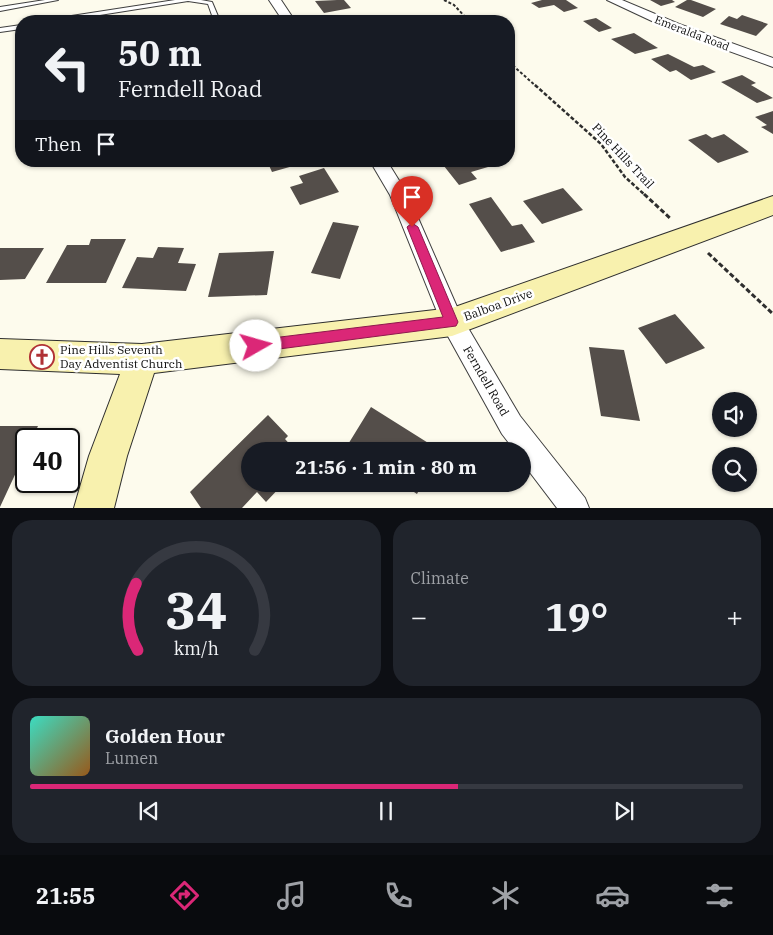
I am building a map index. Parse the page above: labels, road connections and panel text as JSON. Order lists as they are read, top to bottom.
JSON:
{
  "streets": {
    "street": ["Emeralda Road", "Balboa Drive", "Ferndell Road"],
    "path": ["Pine Hills Trail"]
  },
  "crossings": [
    ["Balboa Drive", "Ferndell Road"]
  ],
  "places": {
    "church": ["Pine Hills Seventh Day Adventist Church"]
  },
  "page": {
    "turn": ["50 m", "Ferndell Road"],
    "then": "Then",
    "limit": "40",
    "trip": "21:56 · 1 min · 80 m",
    "tile": "Climate",
    "heat": ["−", "19°", "+"],
    "song": ["Golden Hour", "Lumen"],
    "tabs": "21:55",
    "gauge": ["34", "km/h"]
  }
}
